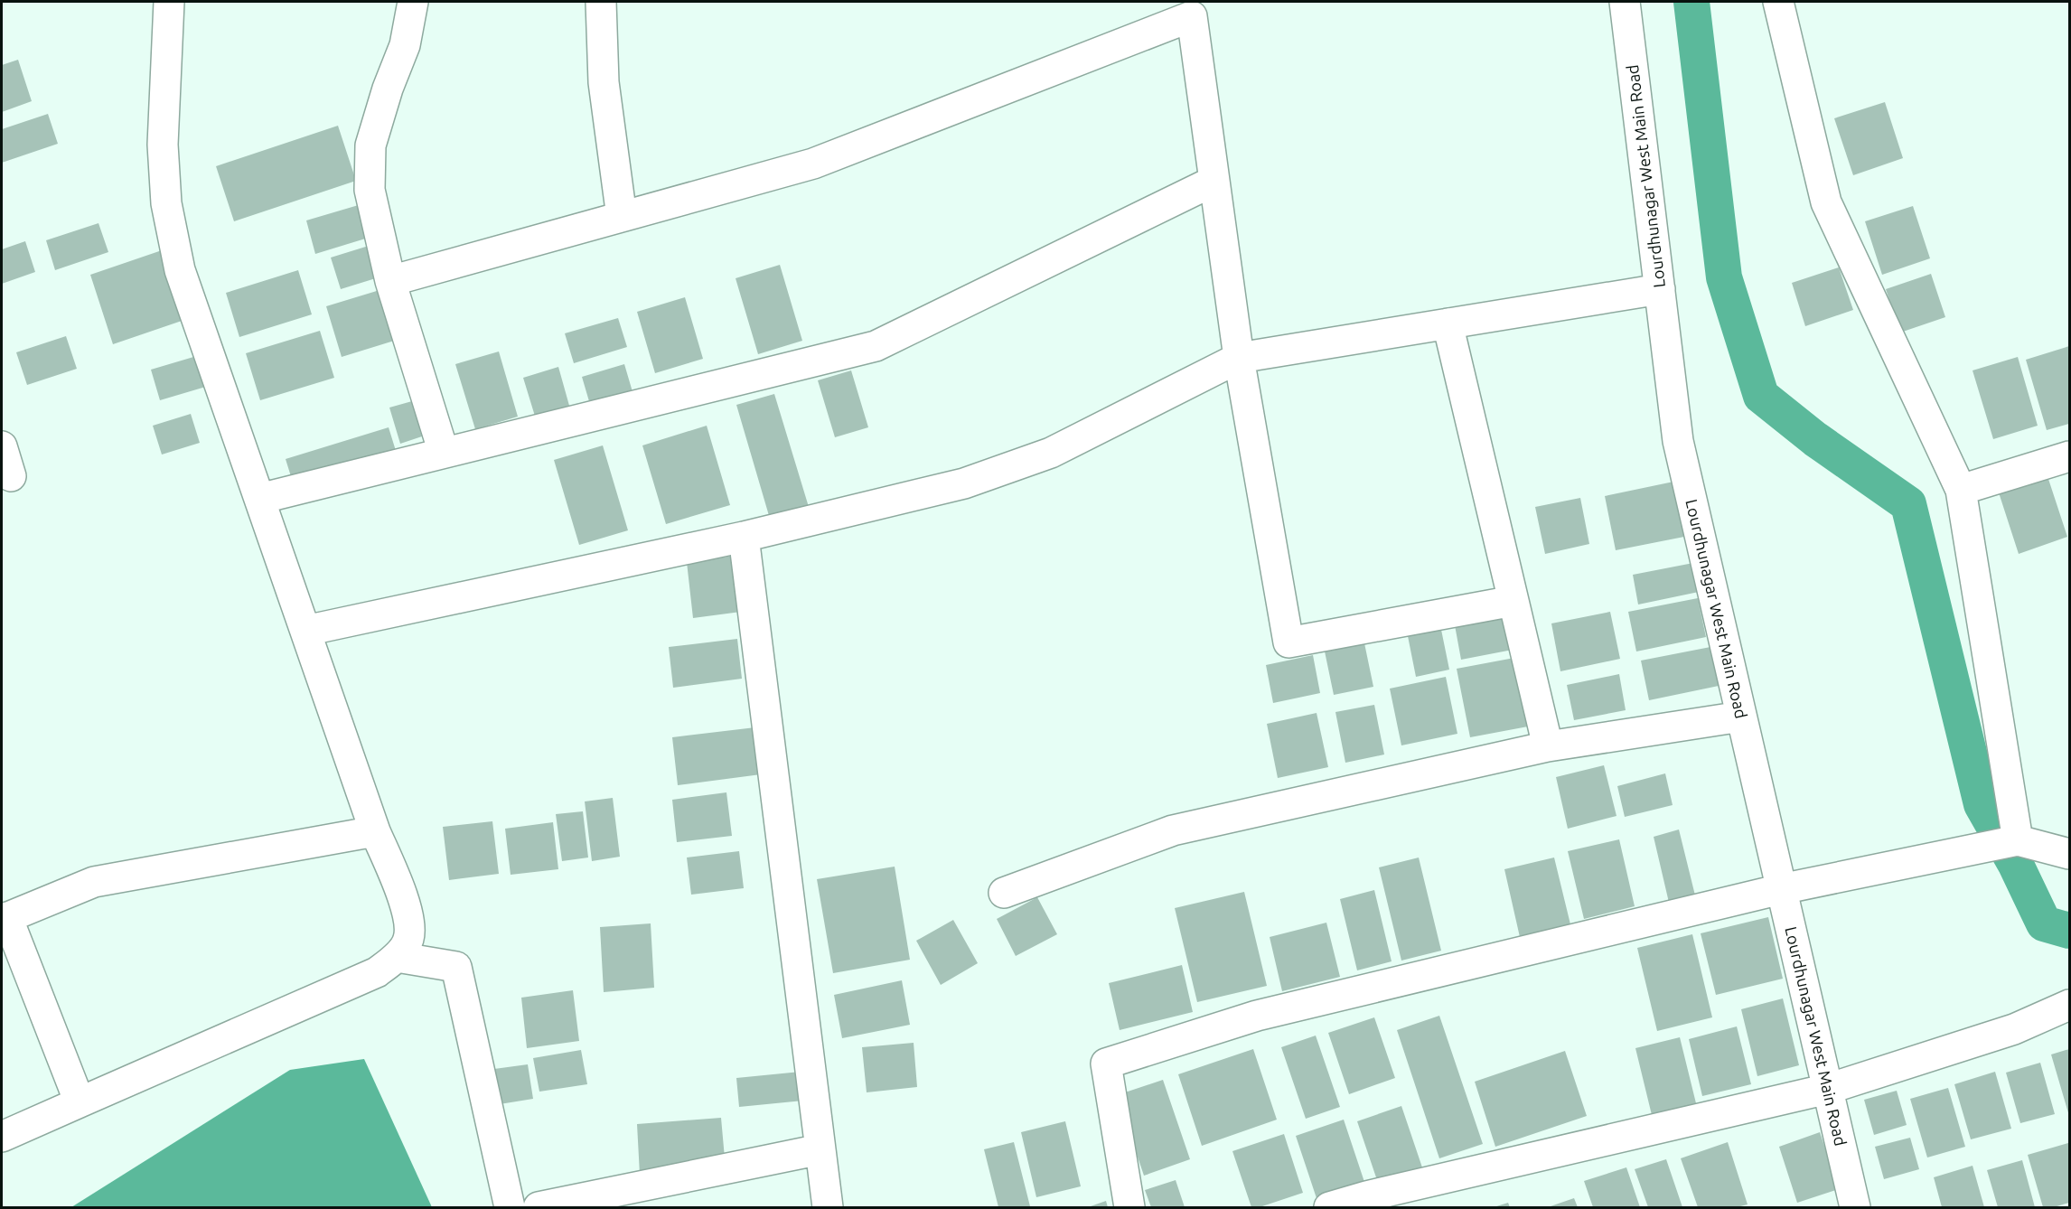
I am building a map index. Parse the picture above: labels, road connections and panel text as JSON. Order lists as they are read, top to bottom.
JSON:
{
  "streets": {
    "street": ["Lourdhunagar West Main Road"]
  }
}
